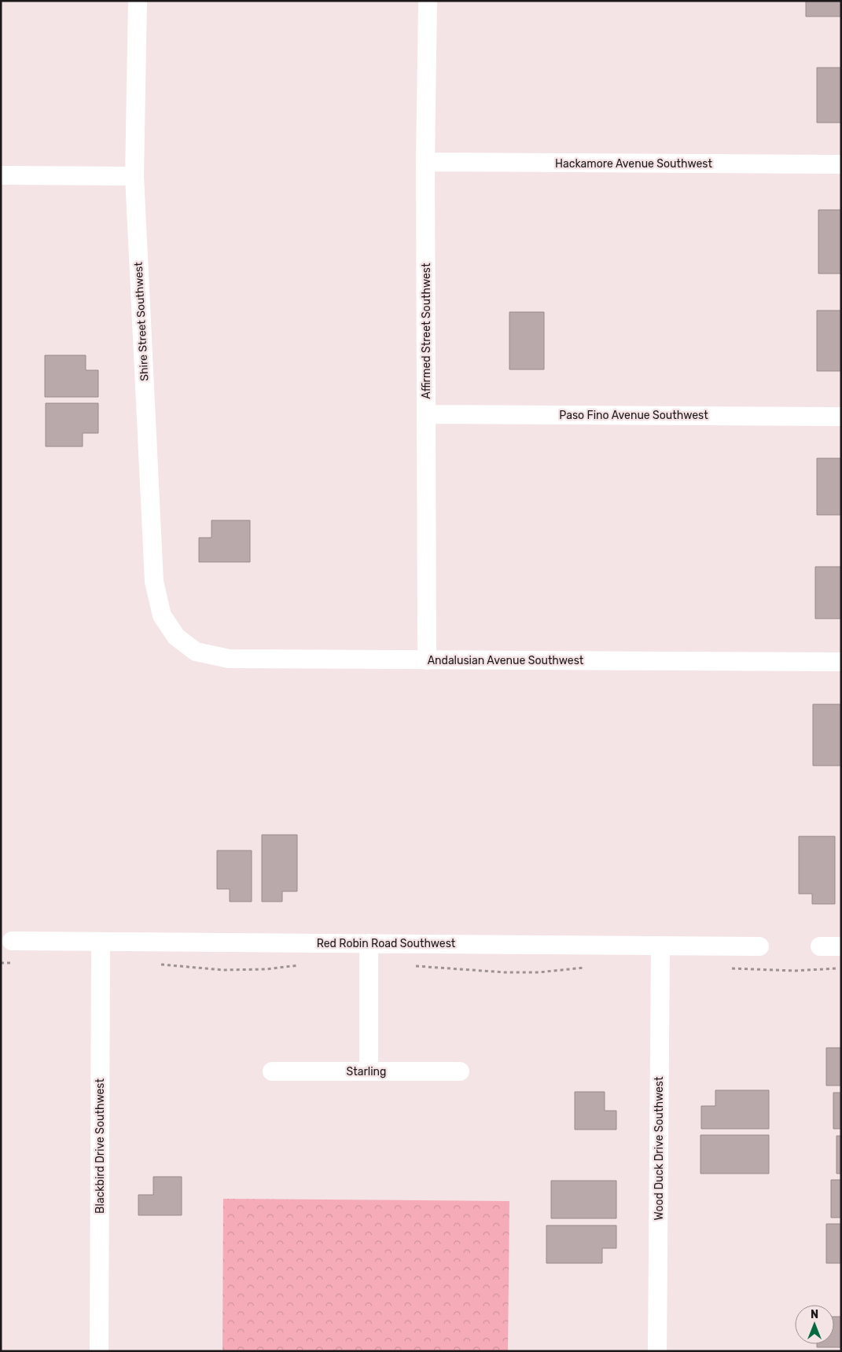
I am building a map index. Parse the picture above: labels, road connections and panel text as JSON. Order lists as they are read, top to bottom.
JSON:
{
  "streets": {
    "street": [
      "Hackamore Avenue Southwest",
      "Shire Street Southwest",
      "Affirmed Street Southwest",
      "Paso Fino Avenue Southwest",
      "Andalusian Avenue Southwest",
      "Red Robin Road Southwest",
      "Starling",
      "Blackbird Drive Southwest",
      "Wood Duck Drive Southwest"
    ]
  },
  "crossings": [
    ["Hackamore Avenue Southwest", "Affirmed Street Southwest"],
    ["Shire Street Southwest", "Andalusian Avenue Southwest"],
    ["Affirmed Street Southwest", "Paso Fino Avenue Southwest"],
    ["Affirmed Street Southwest", "Andalusian Avenue Southwest"],
    ["Red Robin Road Southwest", "Blackbird Drive Southwest"],
    ["Red Robin Road Southwest", "Wood Duck Drive Southwest"]
  ],
  "north": "top"
}
